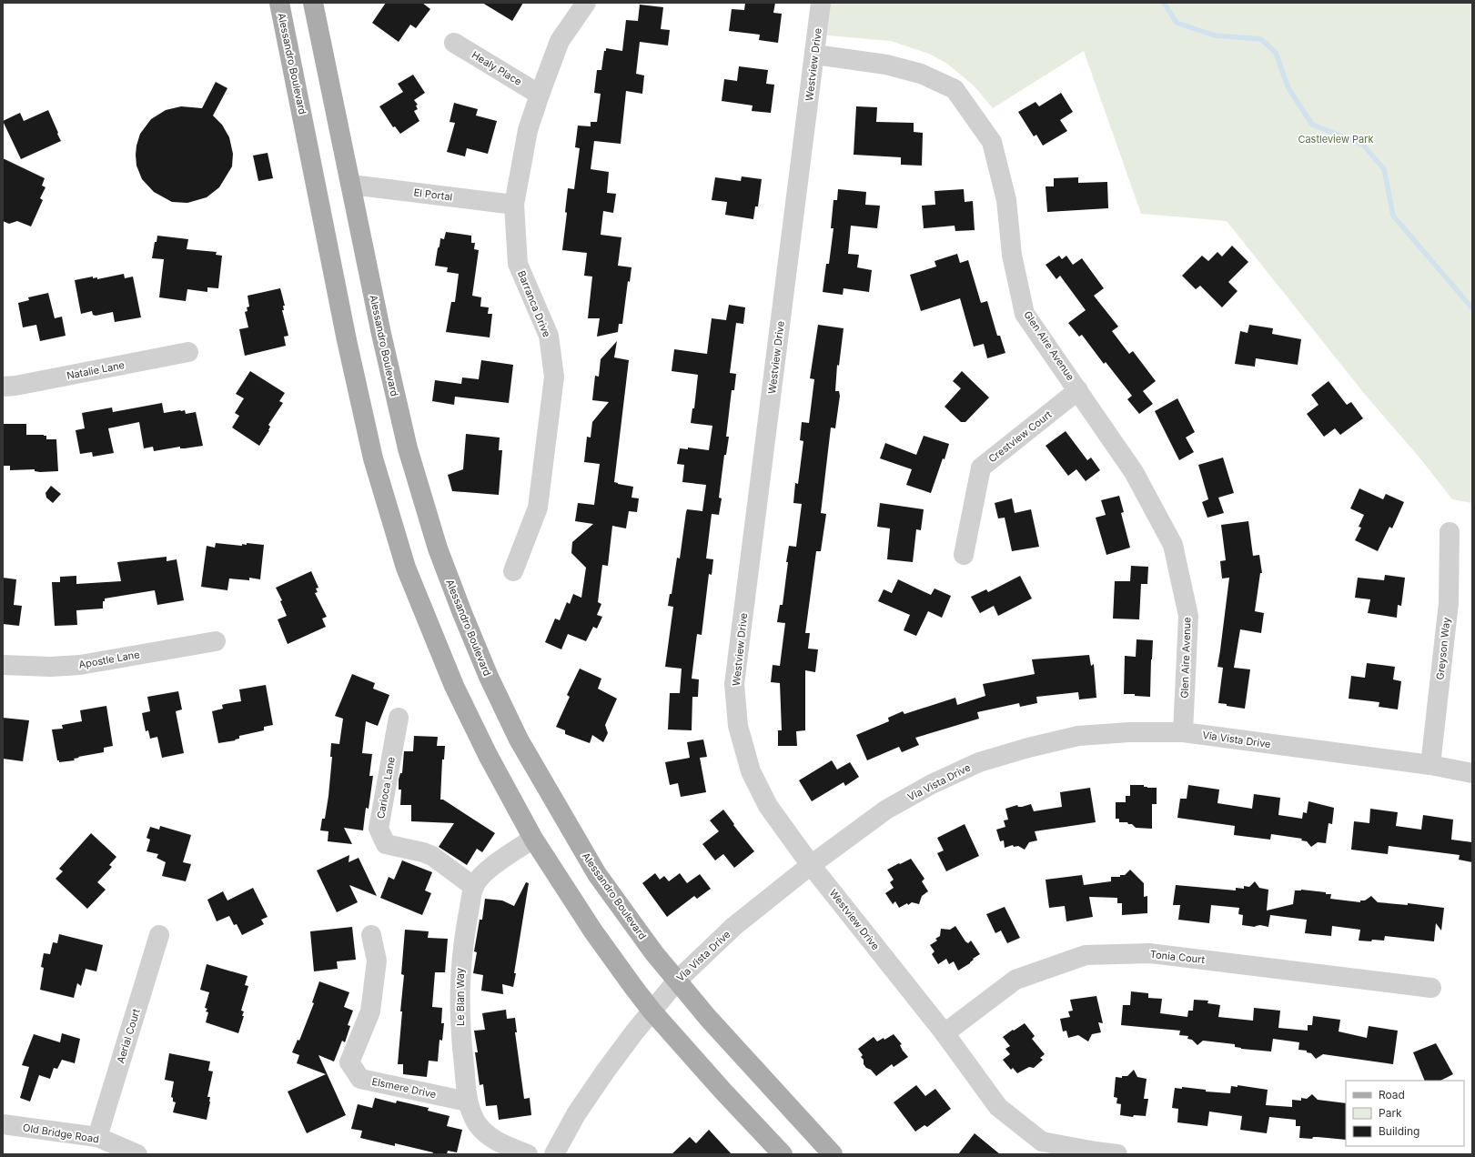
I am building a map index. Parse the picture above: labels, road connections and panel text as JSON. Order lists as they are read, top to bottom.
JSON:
{
  "streets": {
    "main road": ["Alessandro Boulevard"],
    "street": [
      "Westview Drive",
      "Healy Place",
      "El Portal",
      "Barranca Drive",
      "Glen Aire Avenue",
      "Natalie Lane",
      "Crestview Court",
      "Greyson Way",
      "Apostle Lane",
      "Via Vista Drive",
      "Carioca Lane",
      "Tonia Court",
      "Le Blan Way",
      "Aerial Court",
      "Elsmere Drive",
      "Old Bridge Road"
    ]
  },
  "crossings": [
    ["Alessandro Boulevard", "El Portal"],
    ["Alessandro Boulevard", "Via Vista Drive"],
    ["Alessandro Boulevard", "Le Blan Way"],
    ["Westview Drive", "Glen Aire Avenue"],
    ["Westview Drive", "Via Vista Drive"],
    ["Westview Drive", "Tonia Court"],
    ["Healy Place", "Barranca Drive"],
    ["El Portal", "Barranca Drive"],
    ["Glen Aire Avenue", "Crestview Court"],
    ["Glen Aire Avenue", "Via Vista Drive"],
    ["Greyson Way", "Via Vista Drive"],
    ["Carioca Lane", "Le Blan Way"],
    ["Le Blan Way", "Elsmere Drive"],
    ["Aerial Court", "Old Bridge Road"]
  ],
  "parks": ["Castleview Park"],
  "legend": ["Road", "Park", "Building"]
}
